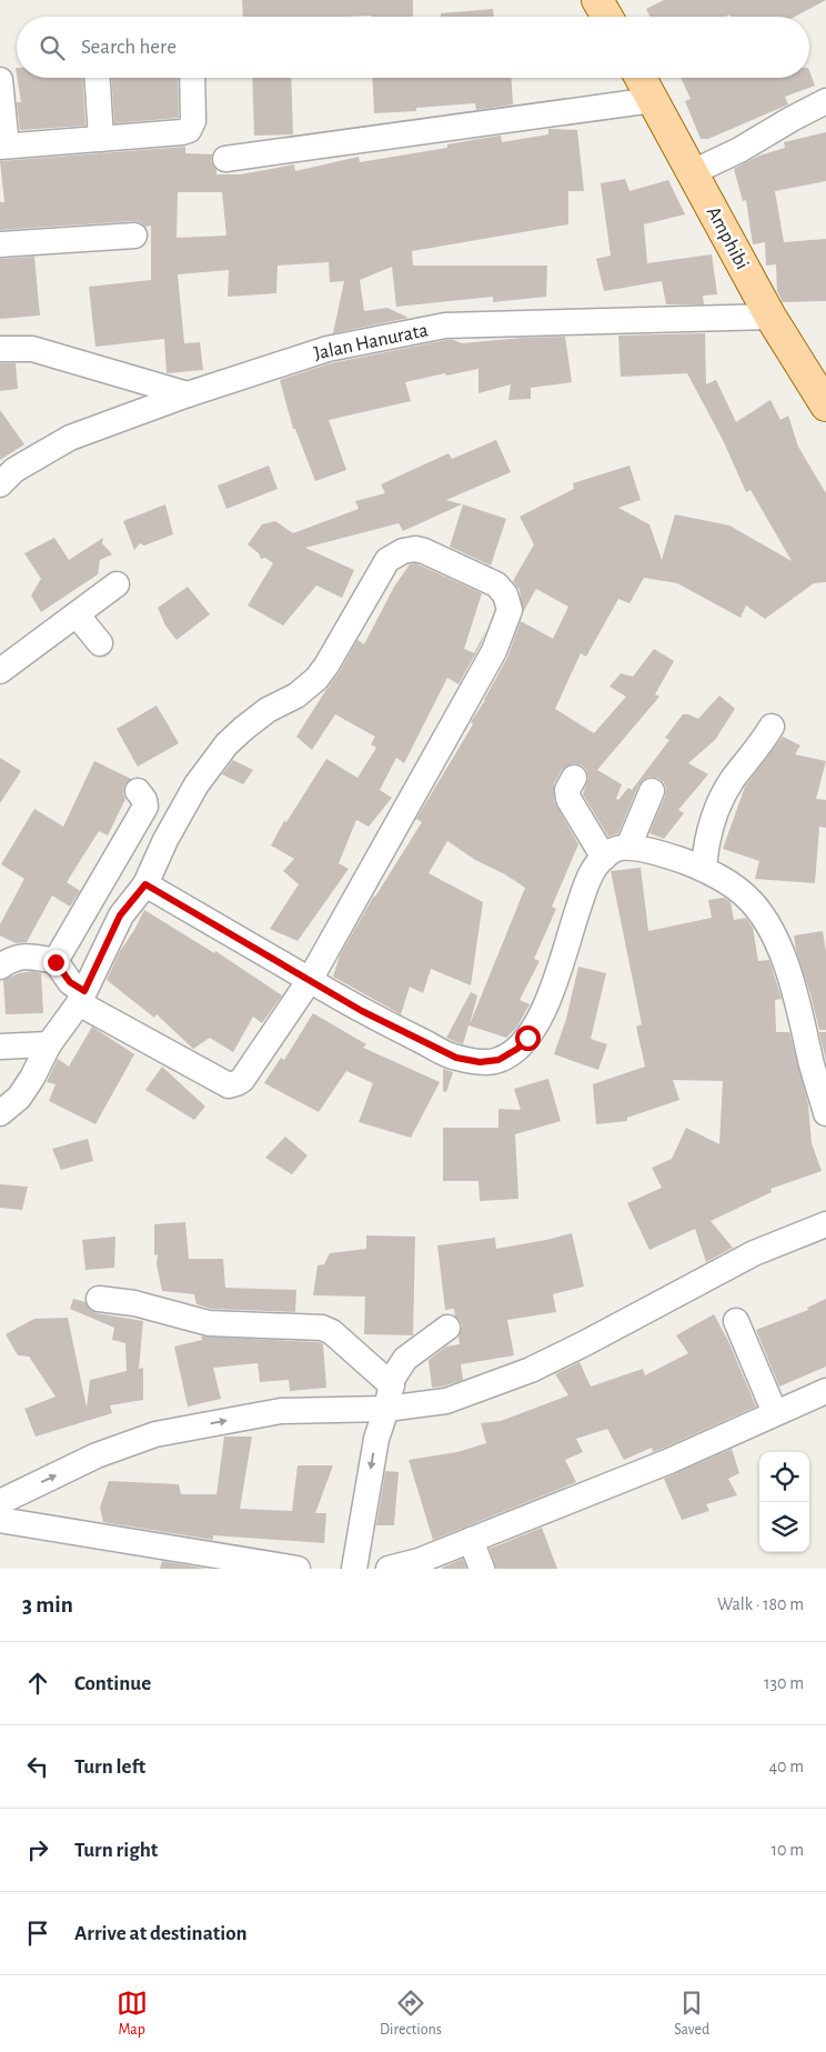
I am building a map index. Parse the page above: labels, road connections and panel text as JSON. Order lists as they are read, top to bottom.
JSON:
{
  "streets": {
    "main road": ["Amphibi"],
    "street": ["Jalan Hanurata"]
  },
  "crossings": [
    ["Amphibi", "Jalan Hanurata"]
  ],
  "page": {
    "search": "Search here",
    "heading": ["3 min", "Walk · 180 m"],
    "list": [
      ["Continue", "130 m"],
      ["Turn left", "40 m"],
      ["Turn right", "10 m"],
      "Arrive at destination"
    ],
    "nav": ["Map", "Directions", "Saved"]
  }
}
